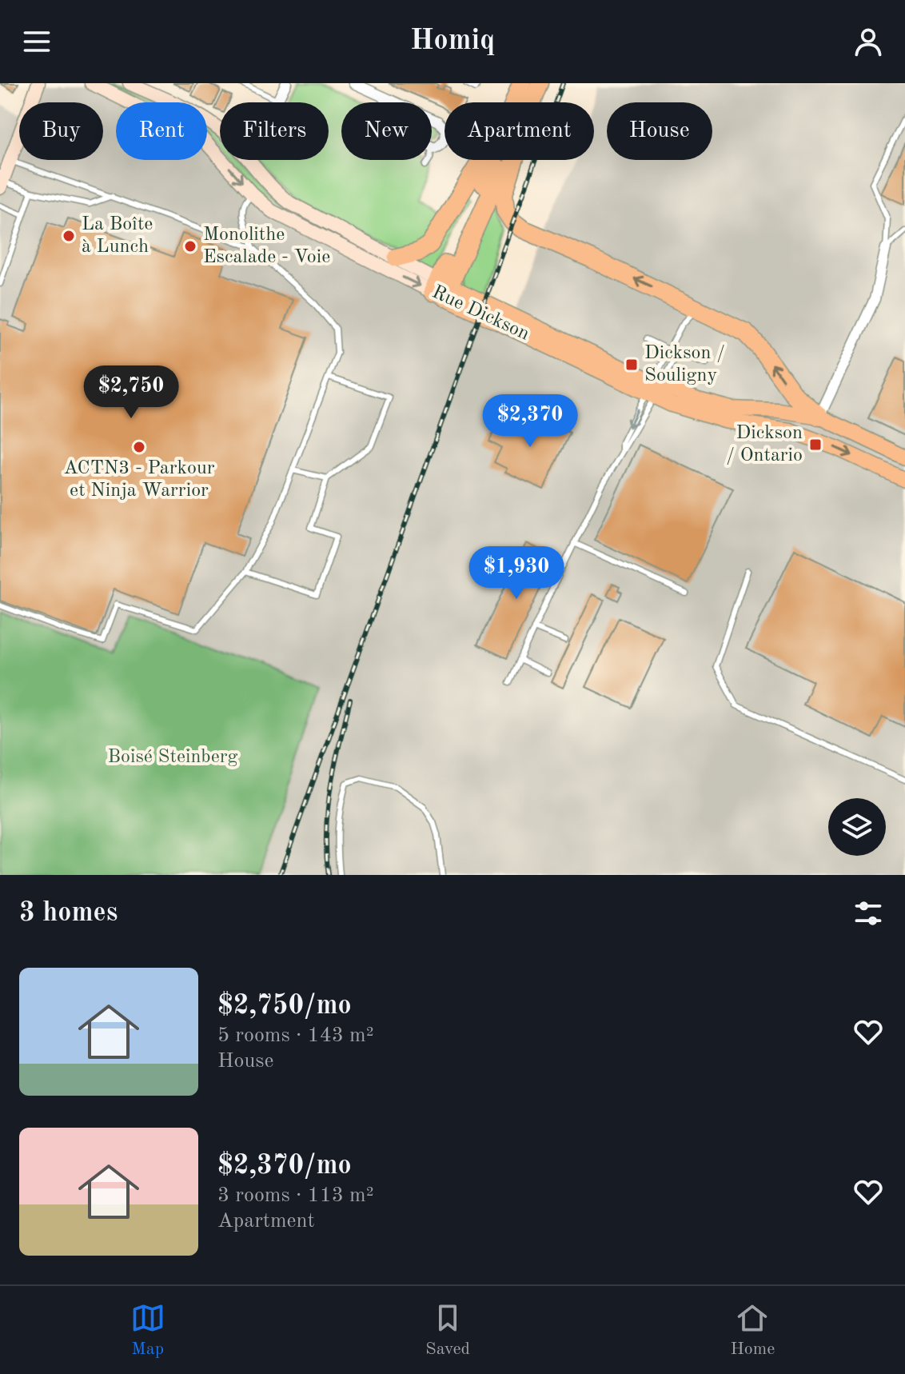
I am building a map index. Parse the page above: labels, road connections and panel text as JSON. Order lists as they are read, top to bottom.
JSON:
{
  "streets": {
    "main road": ["Rue Dickson"]
  },
  "parks": ["Boisé Steinberg"],
  "places": {
    "other": ["La Boîte à Lunch", "Monolithe Escalade - Voie", "ACTN3 - Parkour et Ninja Warrior"],
    "transit": ["Dickson / Souligny", "Dickson / Ontario"]
  },
  "page": {
    "header": "Homiq",
    "chip": [
      "Buy",
      "Rent",
      "Filters",
      "New",
      "Apartment",
      "House"
    ],
    "price": ["$2,750", "$2,370", "$1,930"],
    "heading": "3 homes",
    "list": [
      {
        "name": "$2,750/mo",
        "note": "5 rooms · 143 m² · House"
      },
      {
        "name": "$2,370/mo",
        "note": "3 rooms · 113 m² · Apartment"
      }
    ],
    "tabs": ["Map", "Saved", "Home"]
  }
}
